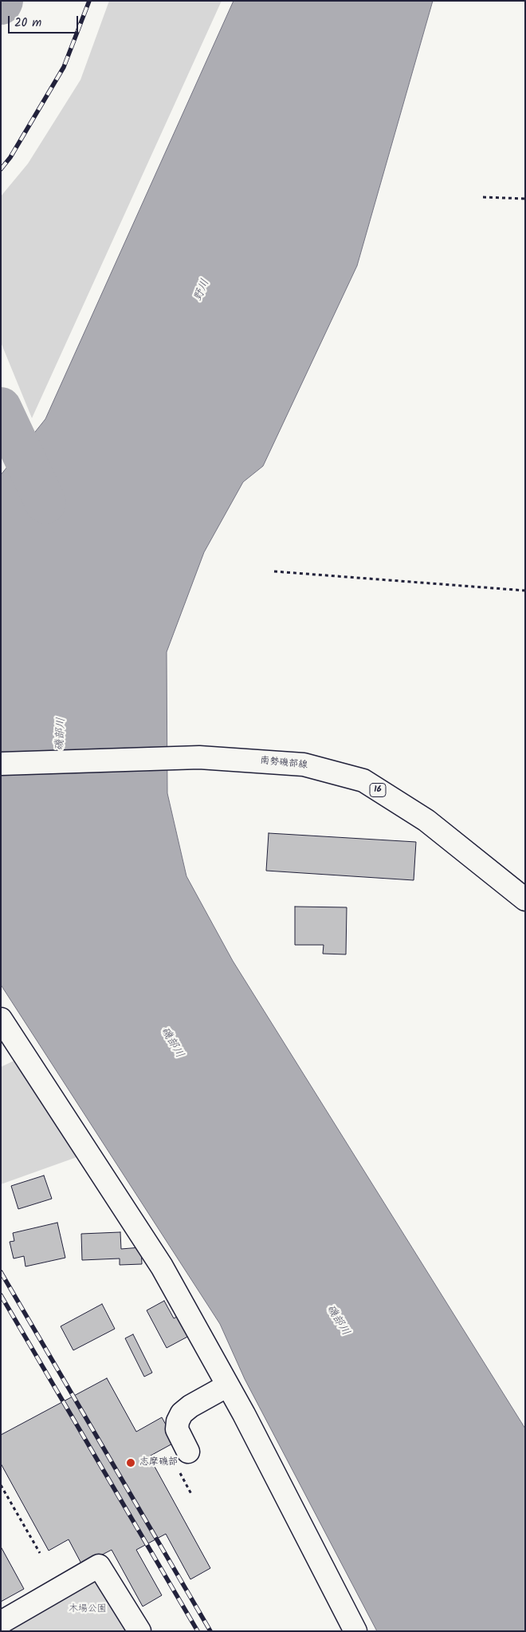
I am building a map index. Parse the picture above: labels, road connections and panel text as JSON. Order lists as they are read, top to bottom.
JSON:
{
  "streets": {
    "street": ["南勢磯部線", "16"]
  },
  "water": ["野川", "磯部川"],
  "parks": ["木場公園"],
  "places": ["志摩磯部"],
  "scale_bar": "20 m"
}
